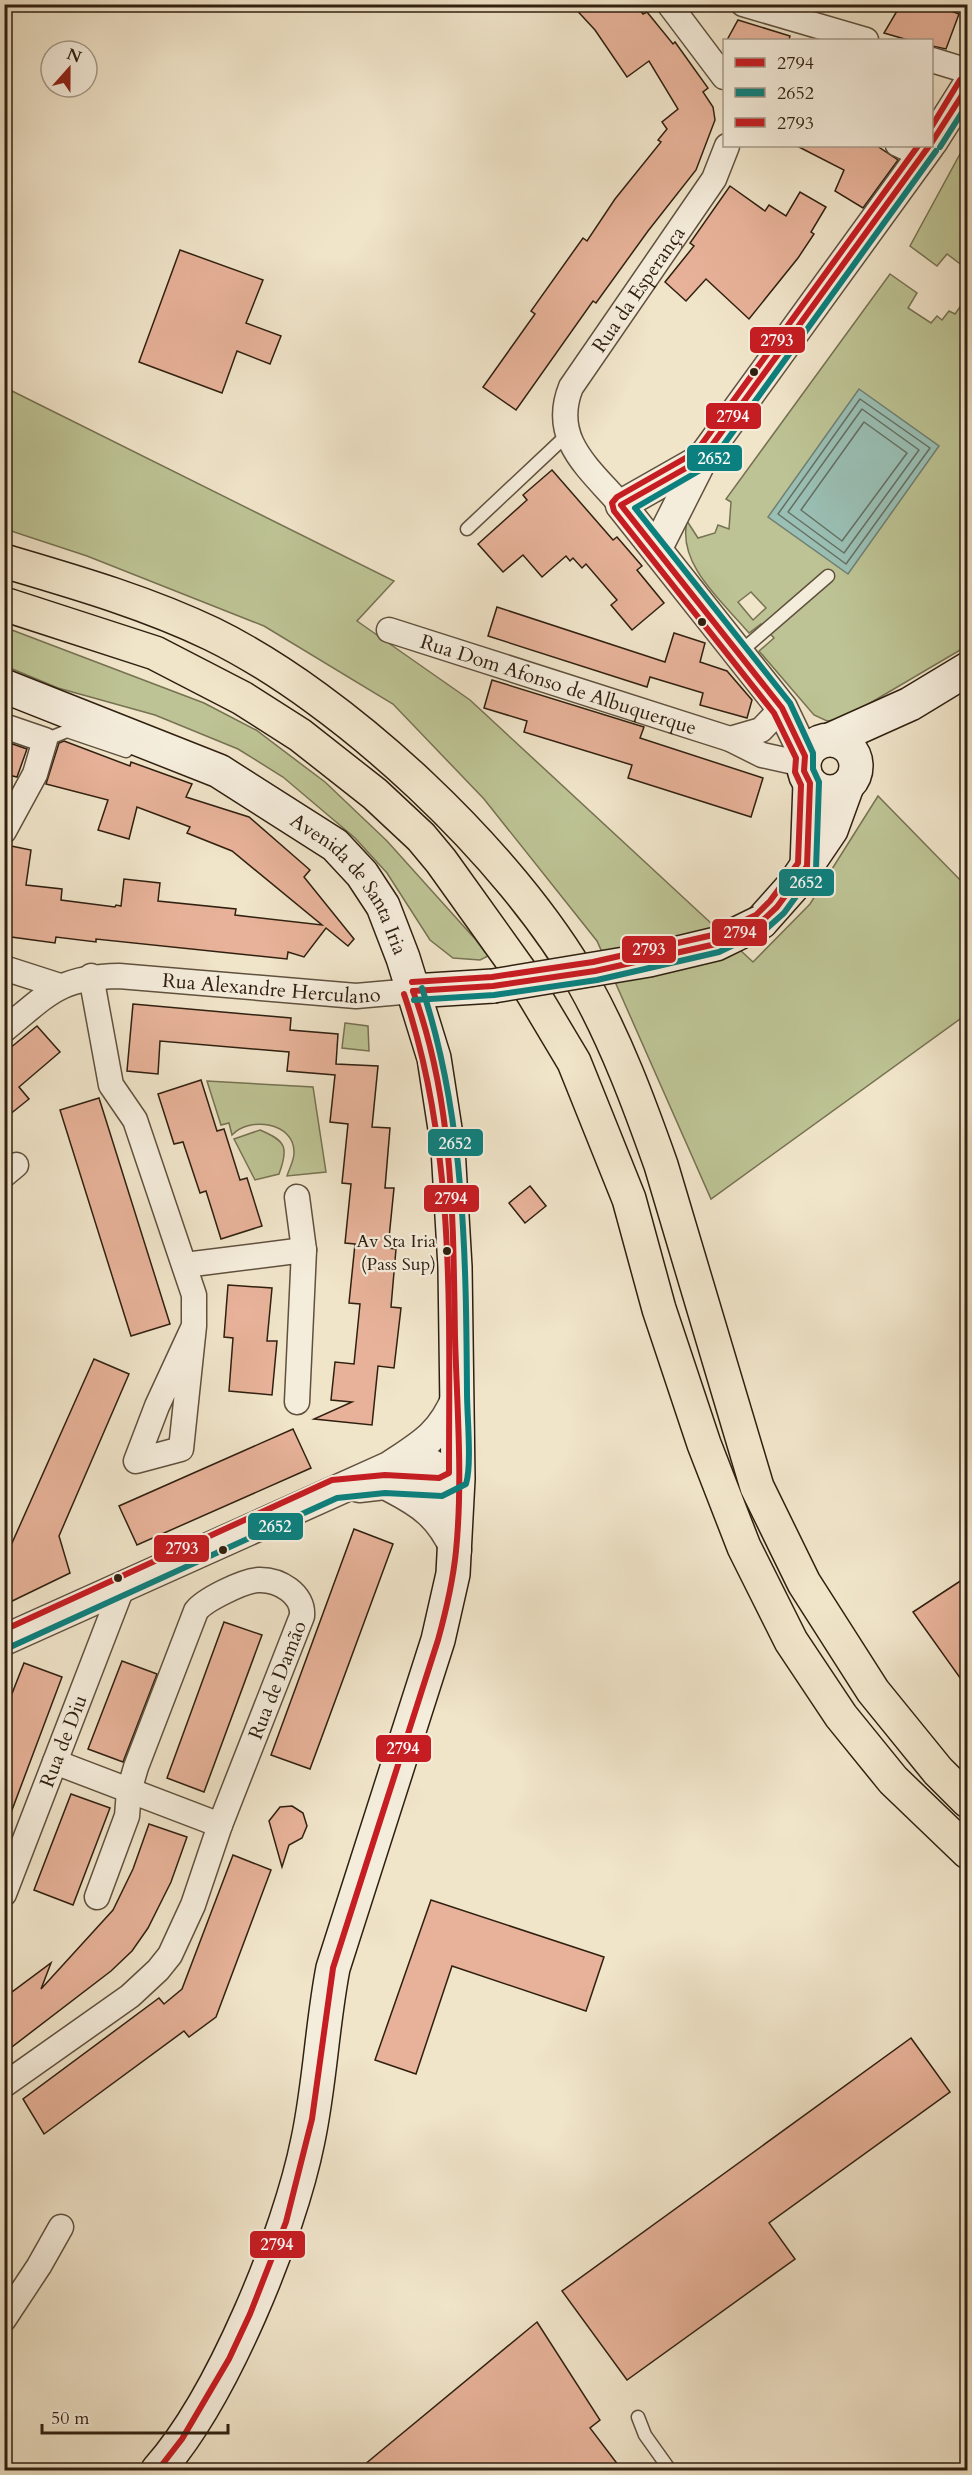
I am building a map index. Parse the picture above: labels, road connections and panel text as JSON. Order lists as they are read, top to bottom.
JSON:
{
  "streets": {
    "main road": ["Avenida de Santa Iria", "Rua Alexandre Herculano"],
    "street": [
      "Rua da Esperança",
      "Rua Dom Afonso de Albuquerque",
      "Rua de Damão",
      "Rua de Diu"
    ]
  },
  "crossings": [
    ["Avenida de Santa Iria", "Rua Alexandre Herculano"]
  ],
  "places": ["Av Sta Iria (Pass Sup)"],
  "lines": ["transit line 2793", "transit line 2794", "transit line 2652"],
  "legend": ["2794", "2652", "2793"],
  "scale_bar": "50 m",
  "north": "top"
}
